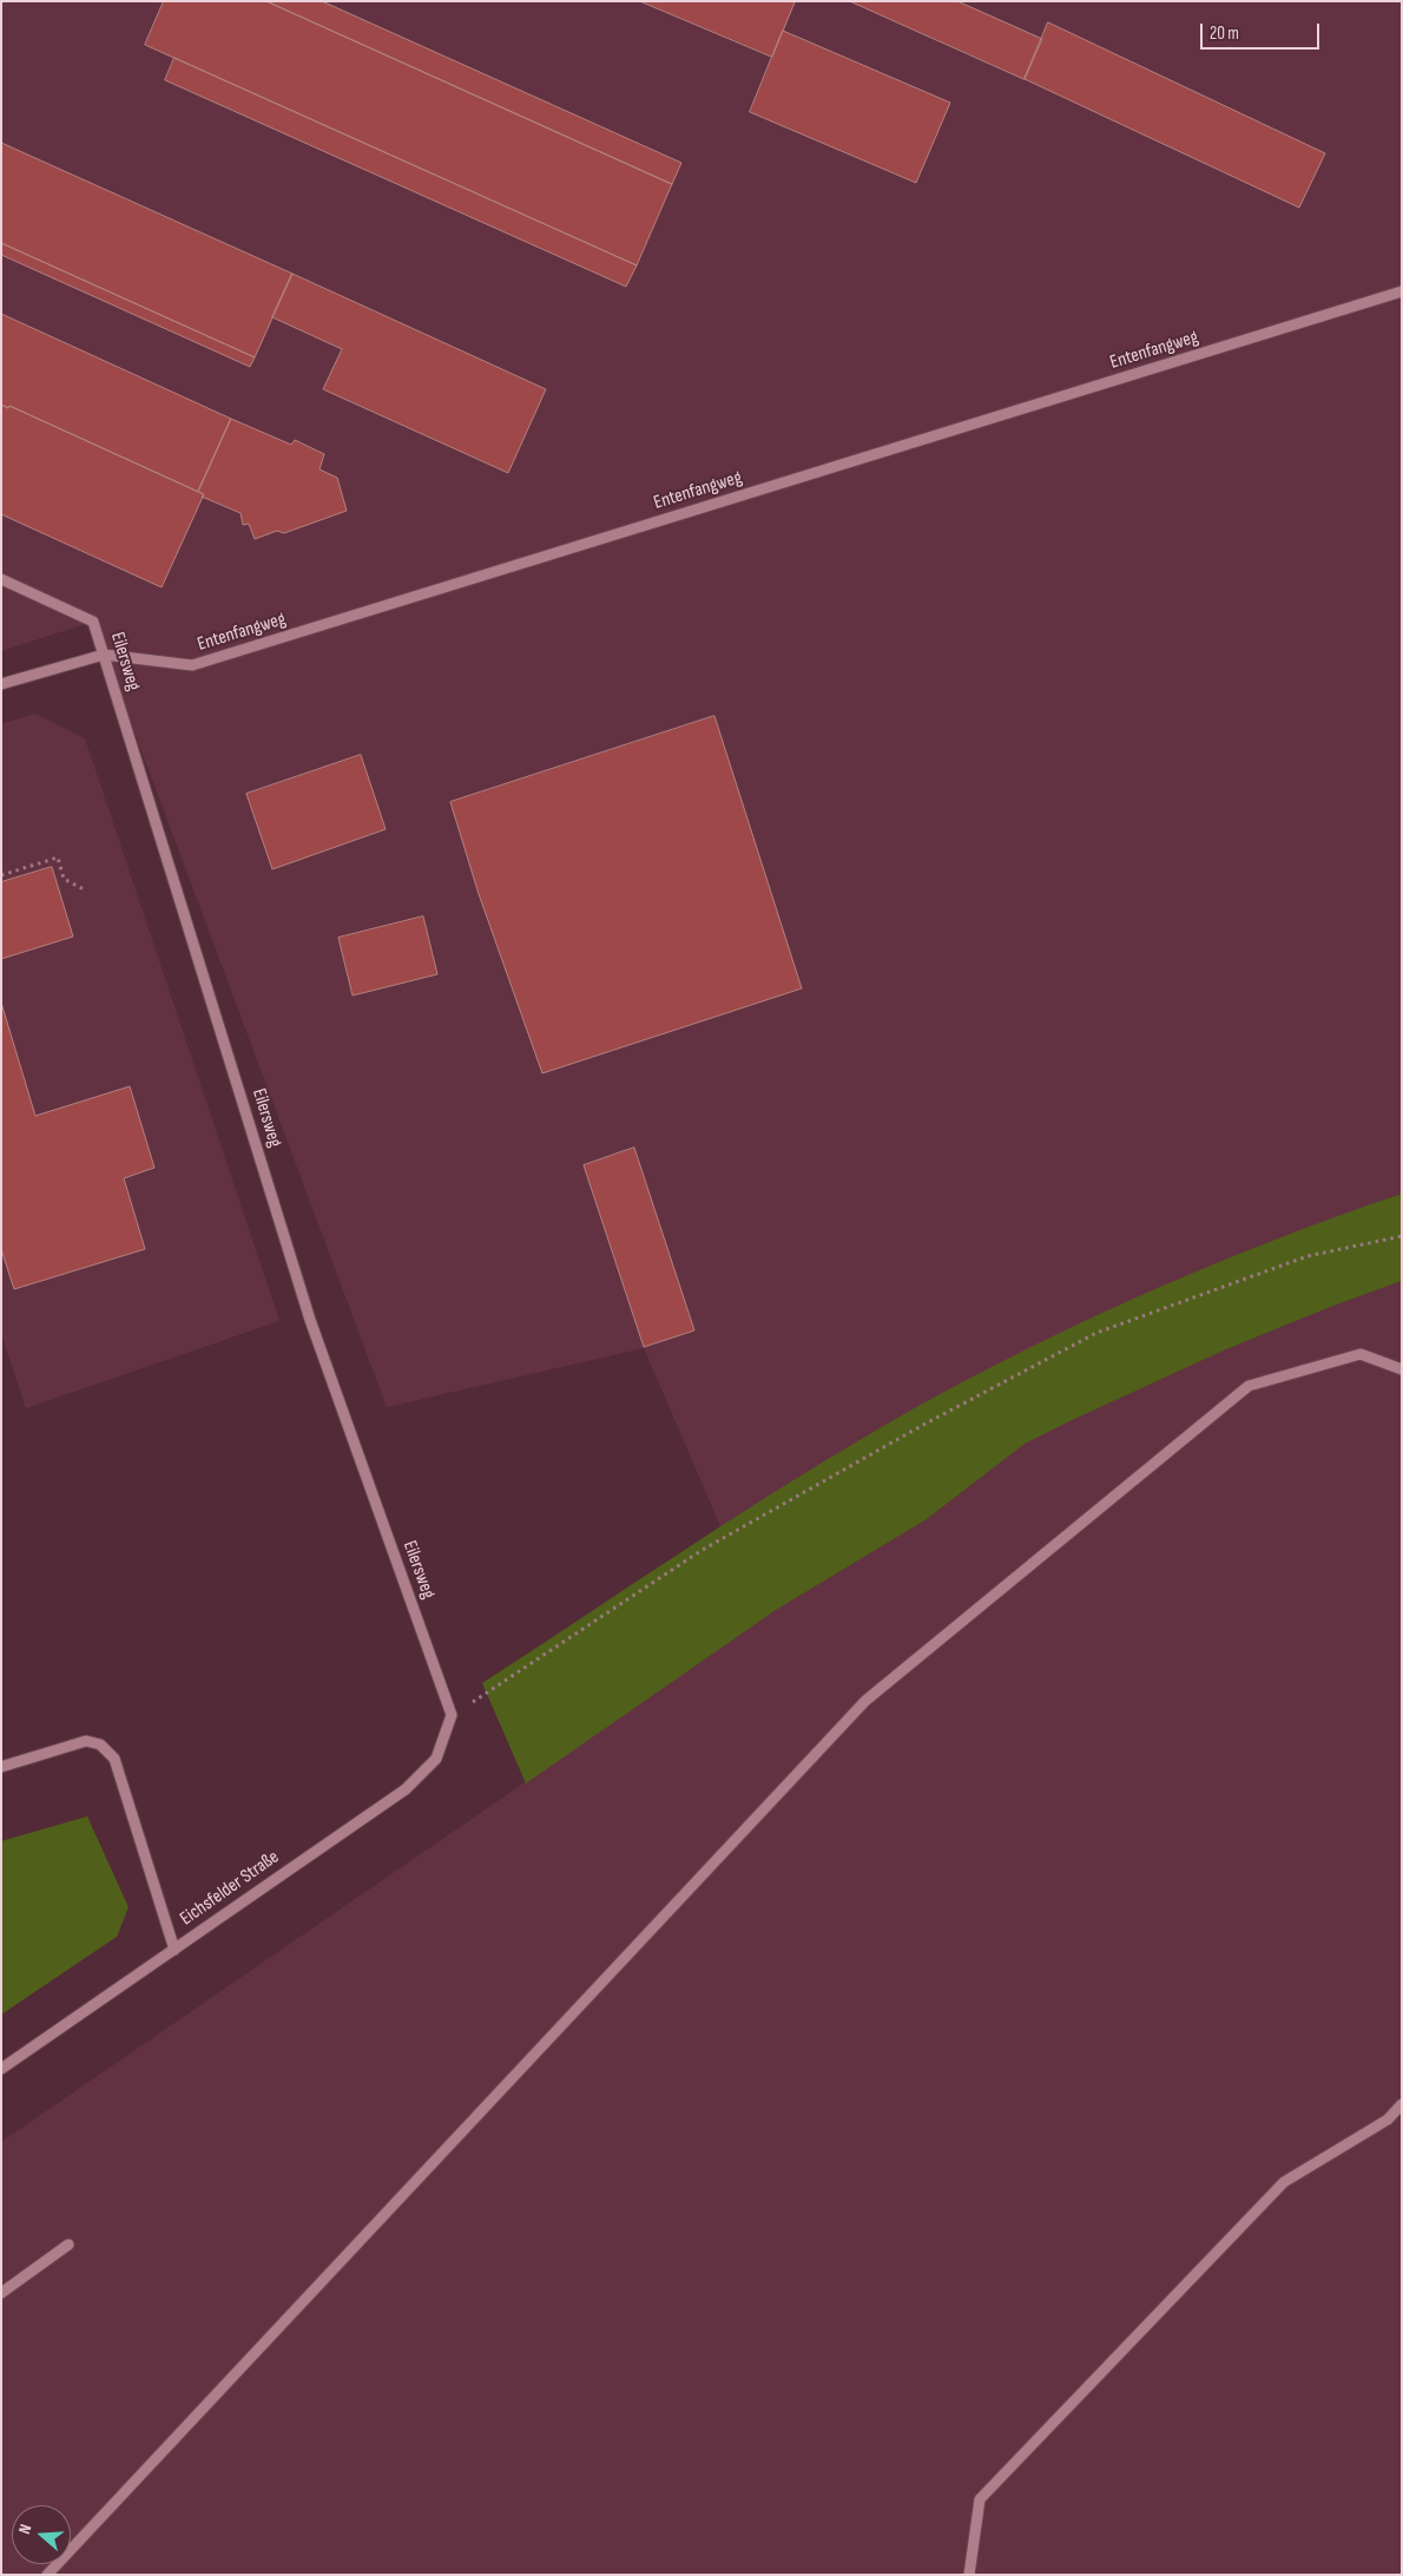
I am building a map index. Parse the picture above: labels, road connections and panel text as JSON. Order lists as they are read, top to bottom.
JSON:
{
  "streets": {
    "street": ["Entenfangweg", "Eilersweg", "Eichsfelder Straße"]
  },
  "crossings": [
    ["Entenfangweg", "Eilersweg"],
    ["Eilersweg", "Eichsfelder Straße"]
  ],
  "scale_bar": "20 m",
  "north": "left"
}
